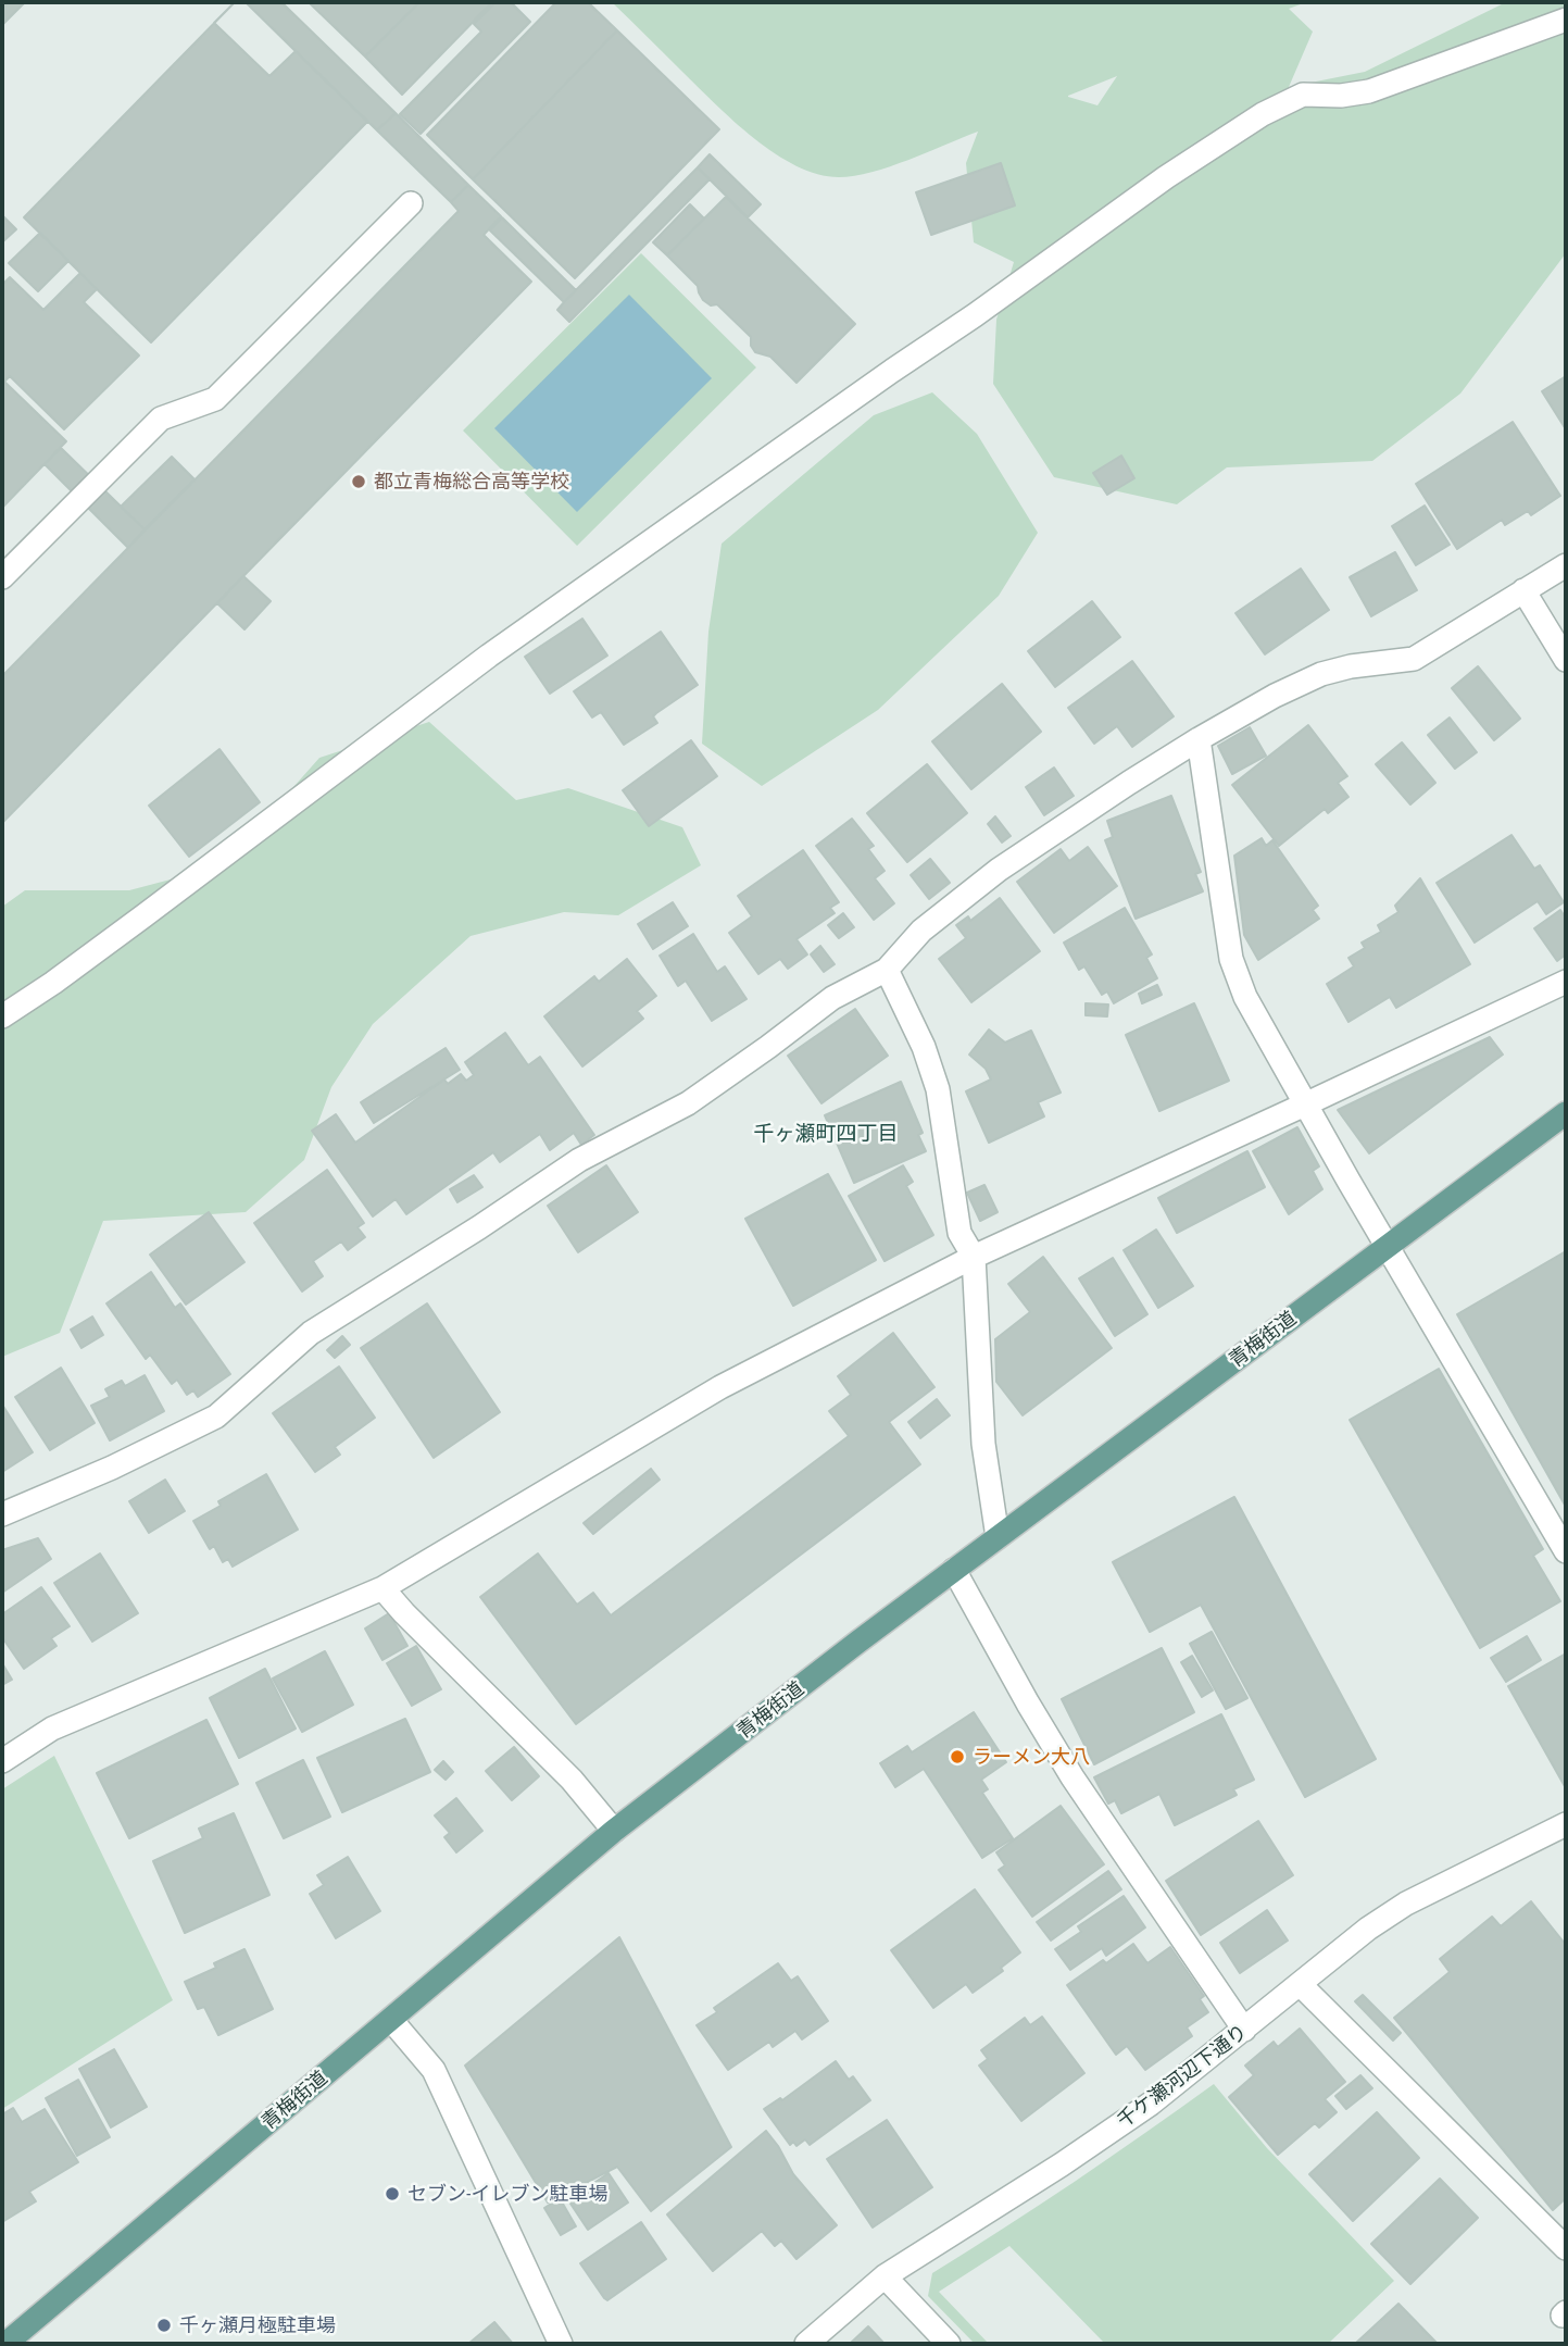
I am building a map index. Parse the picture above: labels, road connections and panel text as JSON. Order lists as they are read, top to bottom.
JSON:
{
  "streets": {
    "main road": ["青梅街道"],
    "street": ["千ケ瀬河辺下通り"]
  },
  "districts": ["千ヶ瀬町四丁目"],
  "places": [
    "都立青梅総合高等学校",
    "ラーメン大八",
    "セブン-イレブン駐車場",
    "千ヶ瀬月極駐車場"
  ]
}
